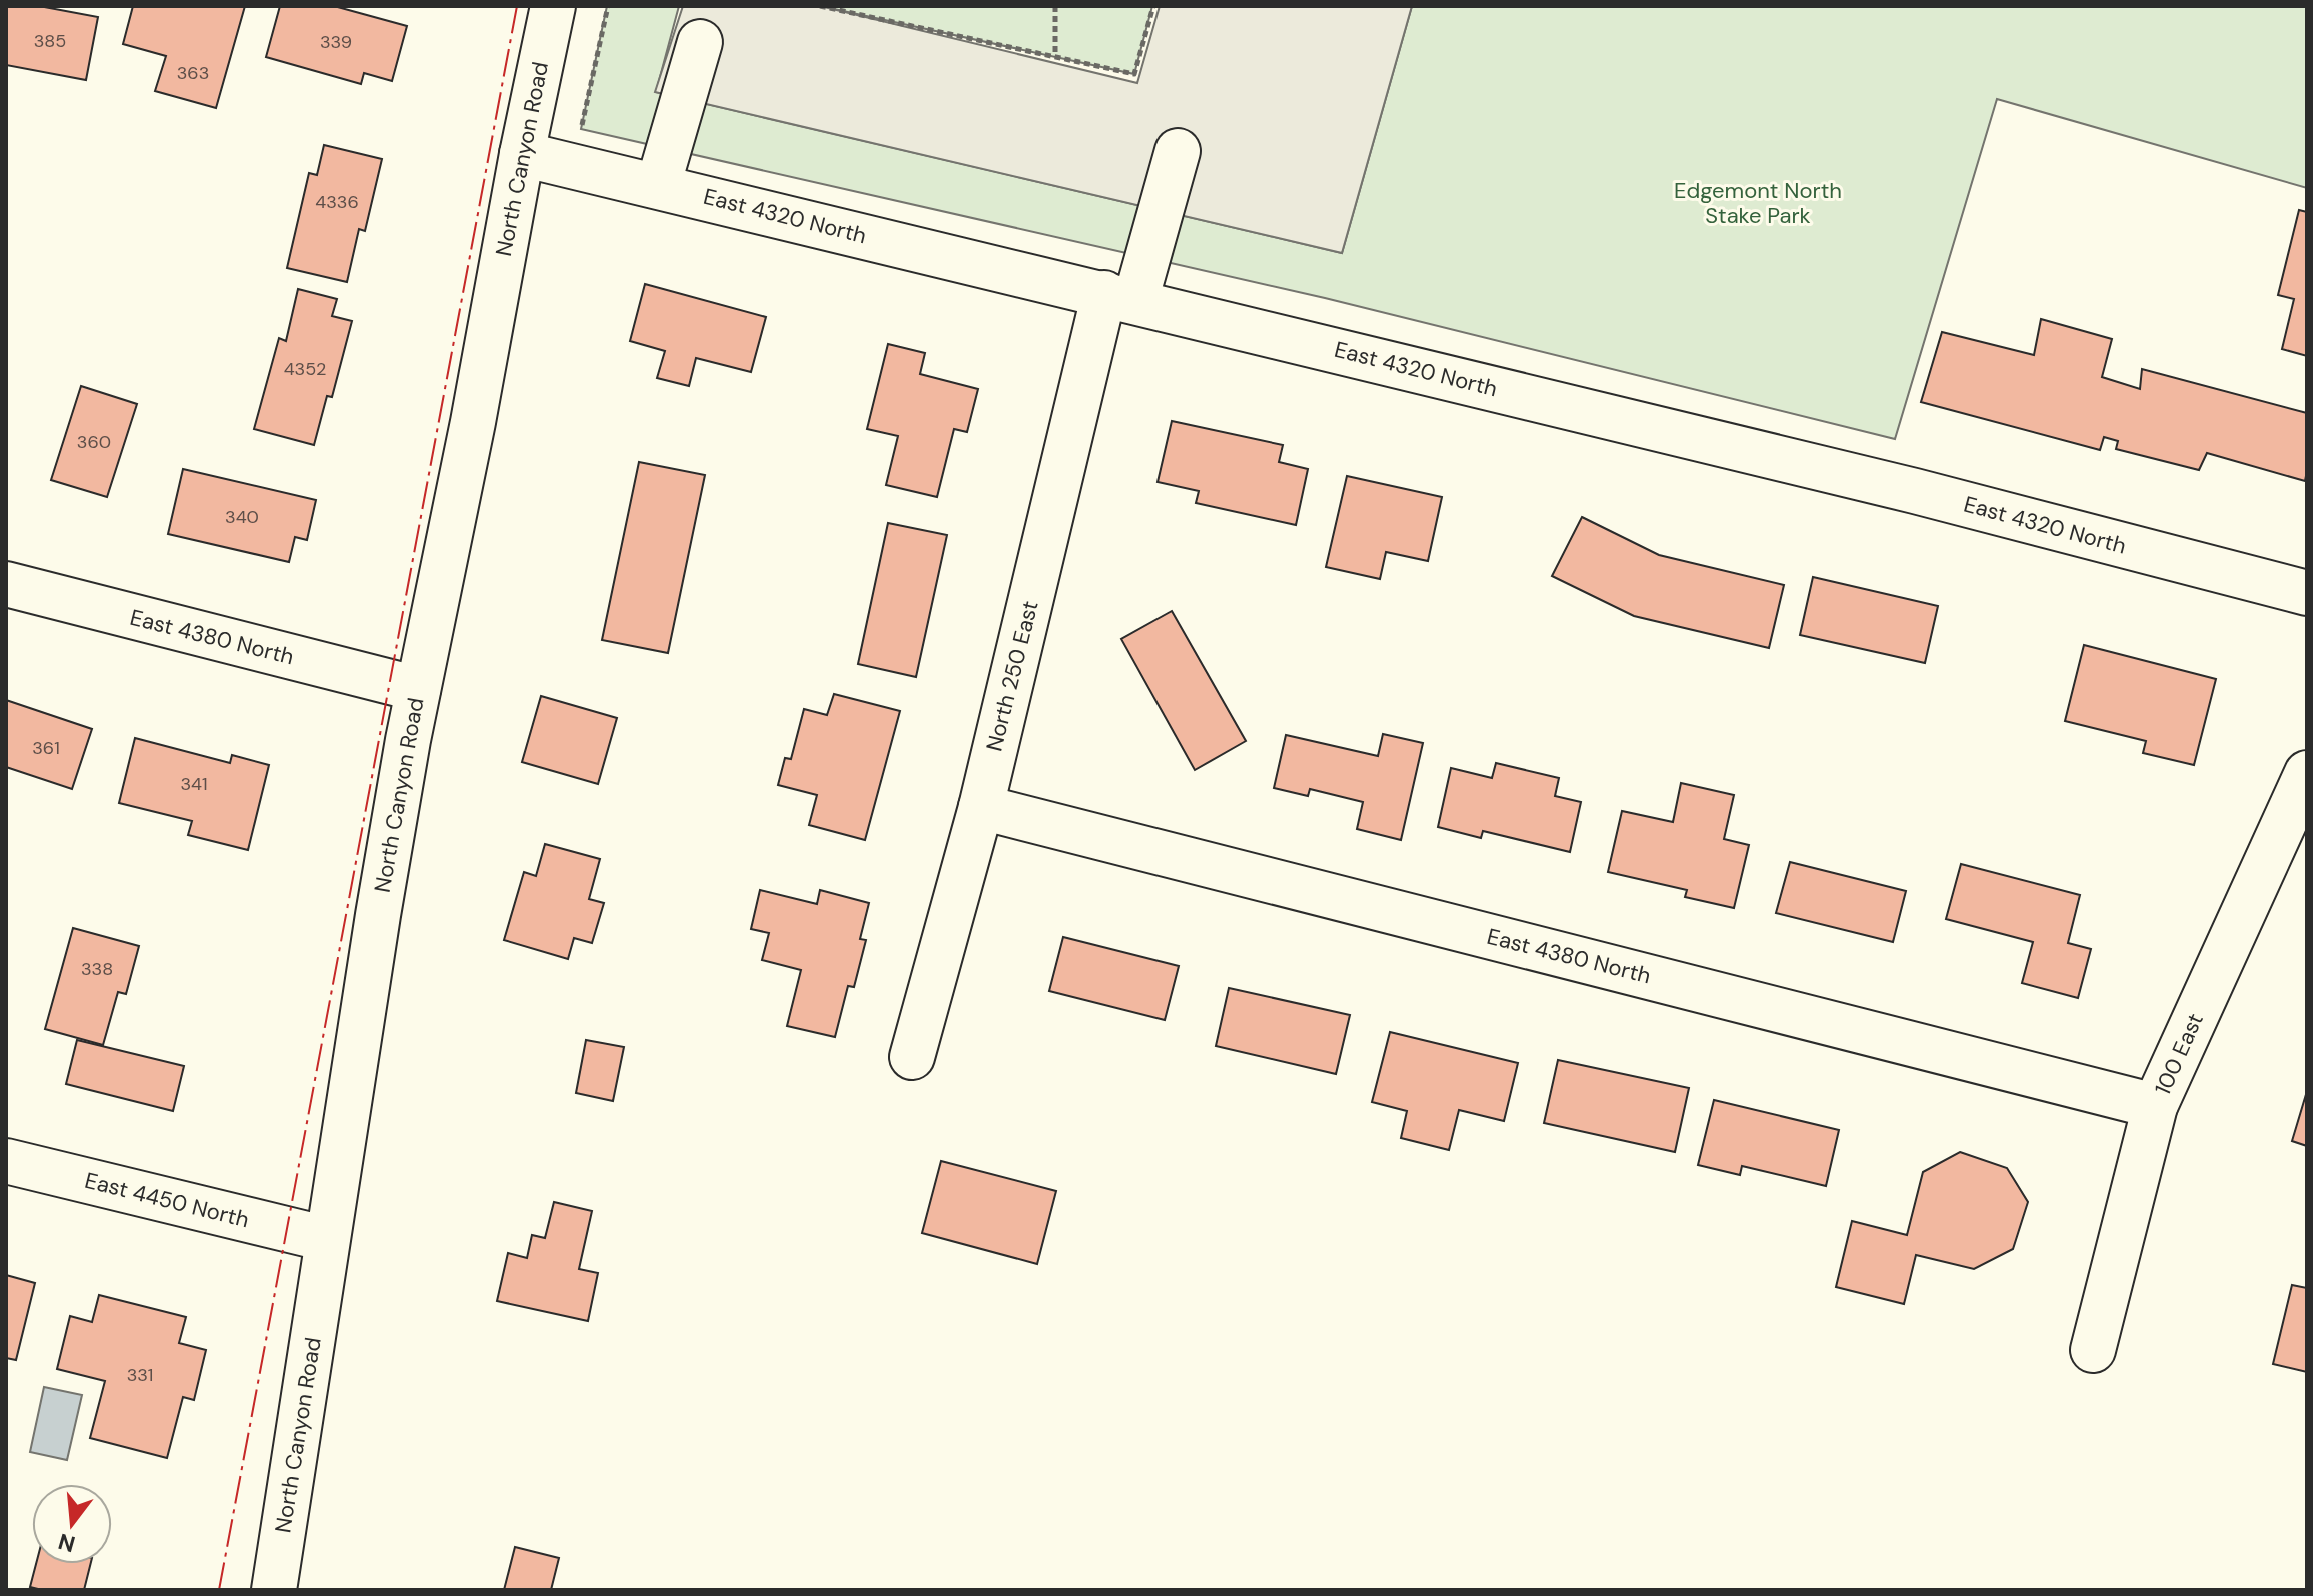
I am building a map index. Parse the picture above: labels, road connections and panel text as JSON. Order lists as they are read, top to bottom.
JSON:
{
  "streets": {
    "street": [
      "North Canyon Road",
      "East 4320 North",
      "East 4380 North",
      "North 250 East",
      "100 East",
      "East 4450 North"
    ]
  },
  "crossings": [
    ["North Canyon Road", "East 4320 North"],
    ["North Canyon Road", "East 4380 North"],
    ["North Canyon Road", "East 4450 North"],
    ["East 4320 North", "North 250 East"],
    ["East 4380 North", "North 250 East"],
    ["East 4380 North", "100 East"]
  ],
  "parks": ["Edgemont North Stake Park"],
  "house_numbers": [
    "385",
    "339",
    "363",
    "4336",
    "4352",
    "360",
    "340",
    "361",
    "341",
    "338",
    "331"
  ],
  "north": "bottom"
}
